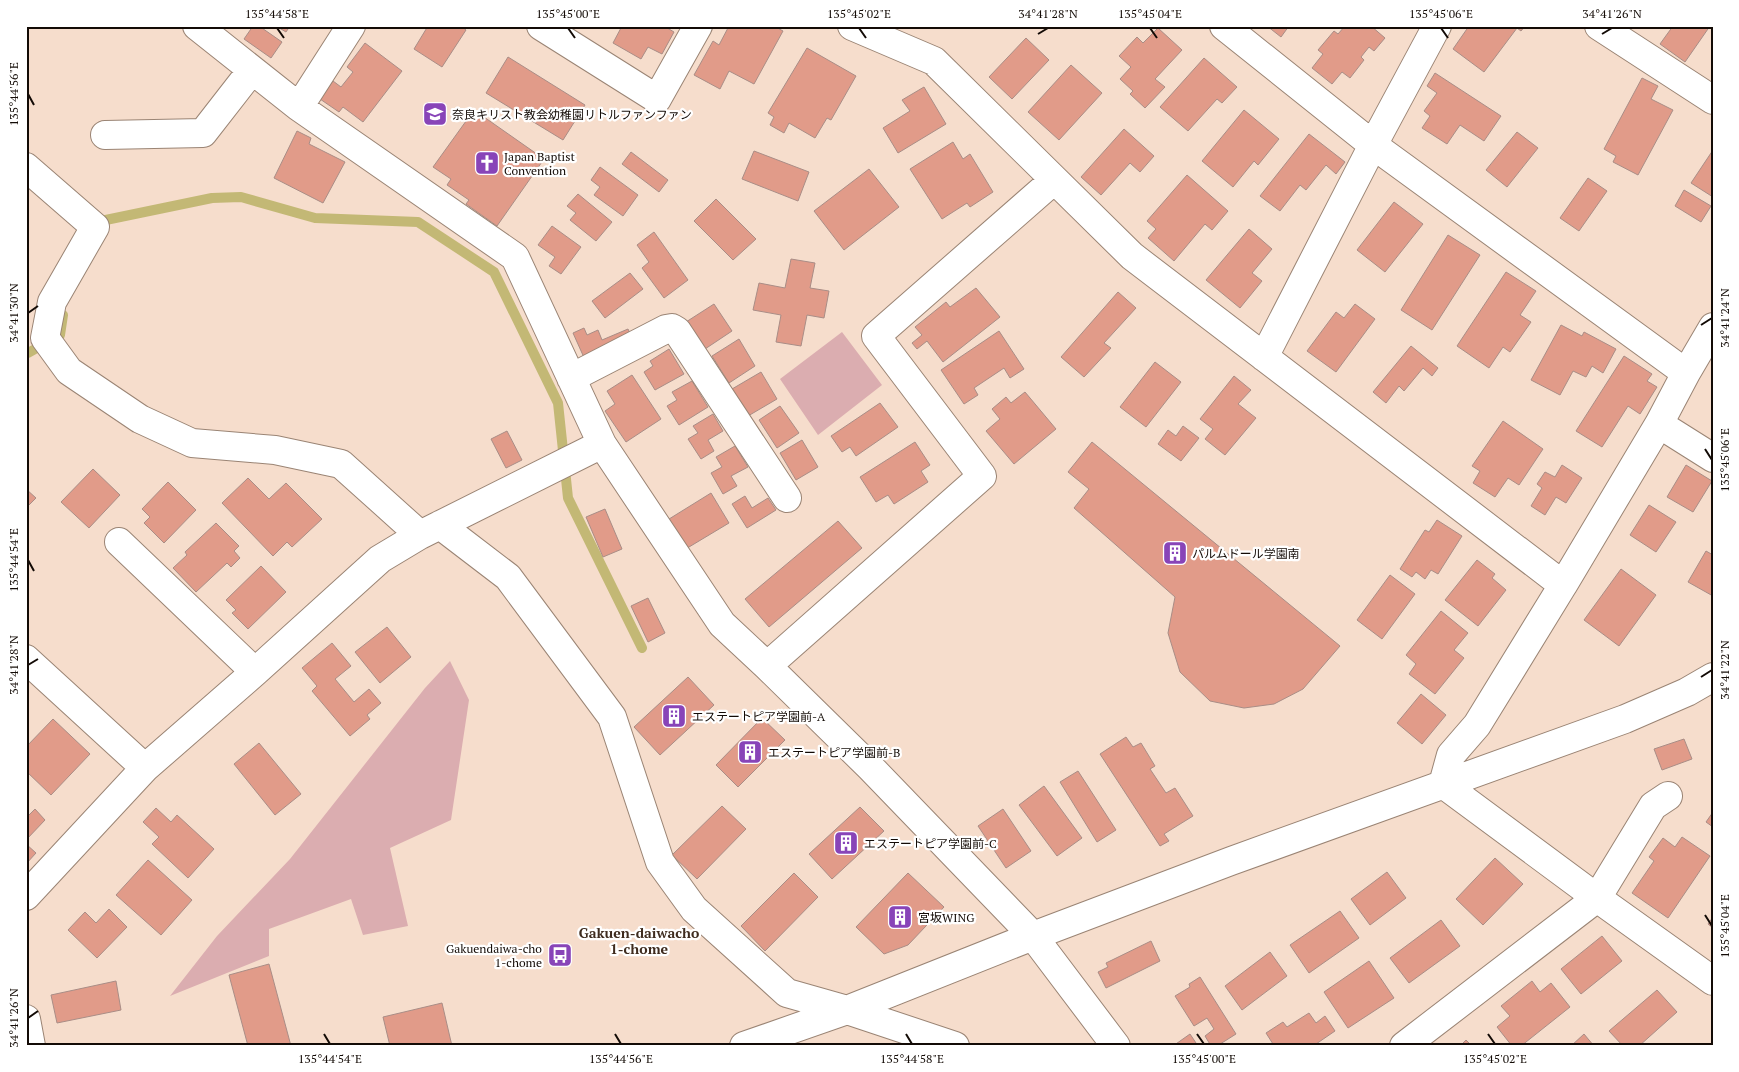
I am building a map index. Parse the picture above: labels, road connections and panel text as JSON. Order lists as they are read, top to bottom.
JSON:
{
  "districts": ["Gakuen-daiwacho 1-chome"],
  "places": {
    "school or university": ["奈良キリスト教会幼稚園リトルファンファン"],
    "church": ["Japan Baptist Convention"],
    "building": [
      "パルムドール学園南",
      "エステートピア学園前-A",
      "エステートピア学園前-B",
      "エステートピア学園前-C",
      "宮坂WING"
    ],
    "bus stop": ["Gakuendaiwa-cho 1-chome"]
  },
  "coordinates": [
    "135°44'58\"E",
    "135°45'00\"E",
    "135°45'02\"E",
    "34°41'28\"N",
    "135°45'04\"E",
    "135°45'06\"E",
    "34°41'26\"N",
    "135°44'56\"E",
    "34°41'30\"N",
    "34°41'24\"N",
    "135°44'54\"E",
    "34°41'22\"N"
  ]
}
